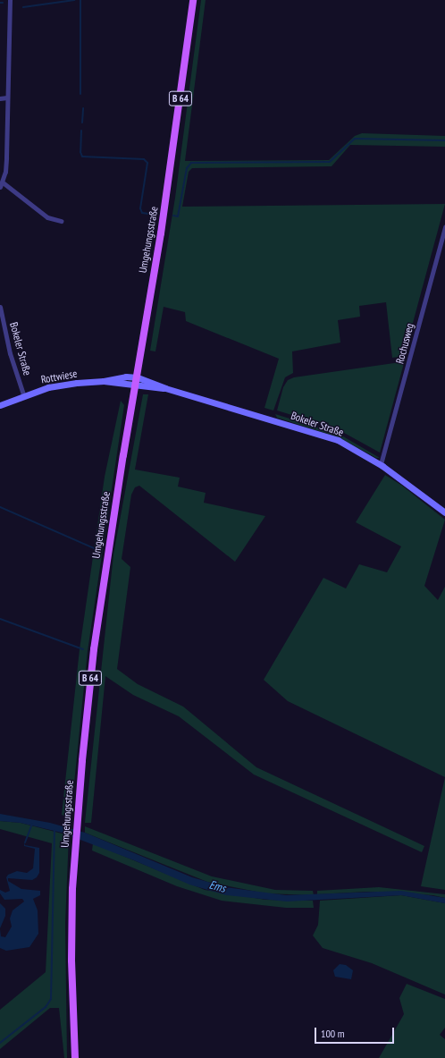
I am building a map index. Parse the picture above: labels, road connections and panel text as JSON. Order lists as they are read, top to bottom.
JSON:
{
  "streets": {
    "main road": [
      "B 64",
      "Umgehungsstraße",
      "Bokeler Straße",
      "Rottwiese"
    ],
    "street": ["Rochusweg"]
  },
  "crossings": [
    ["Umgehungsstraße", "Bokeler Straße"],
    ["Umgehungsstraße", "Rottwiese"],
    ["Rochusweg", "Bokeler Straße"],
    ["Bokeler Straße", "Rottwiese"]
  ],
  "water": ["Ems"],
  "scale_bar": "100 m"
}
